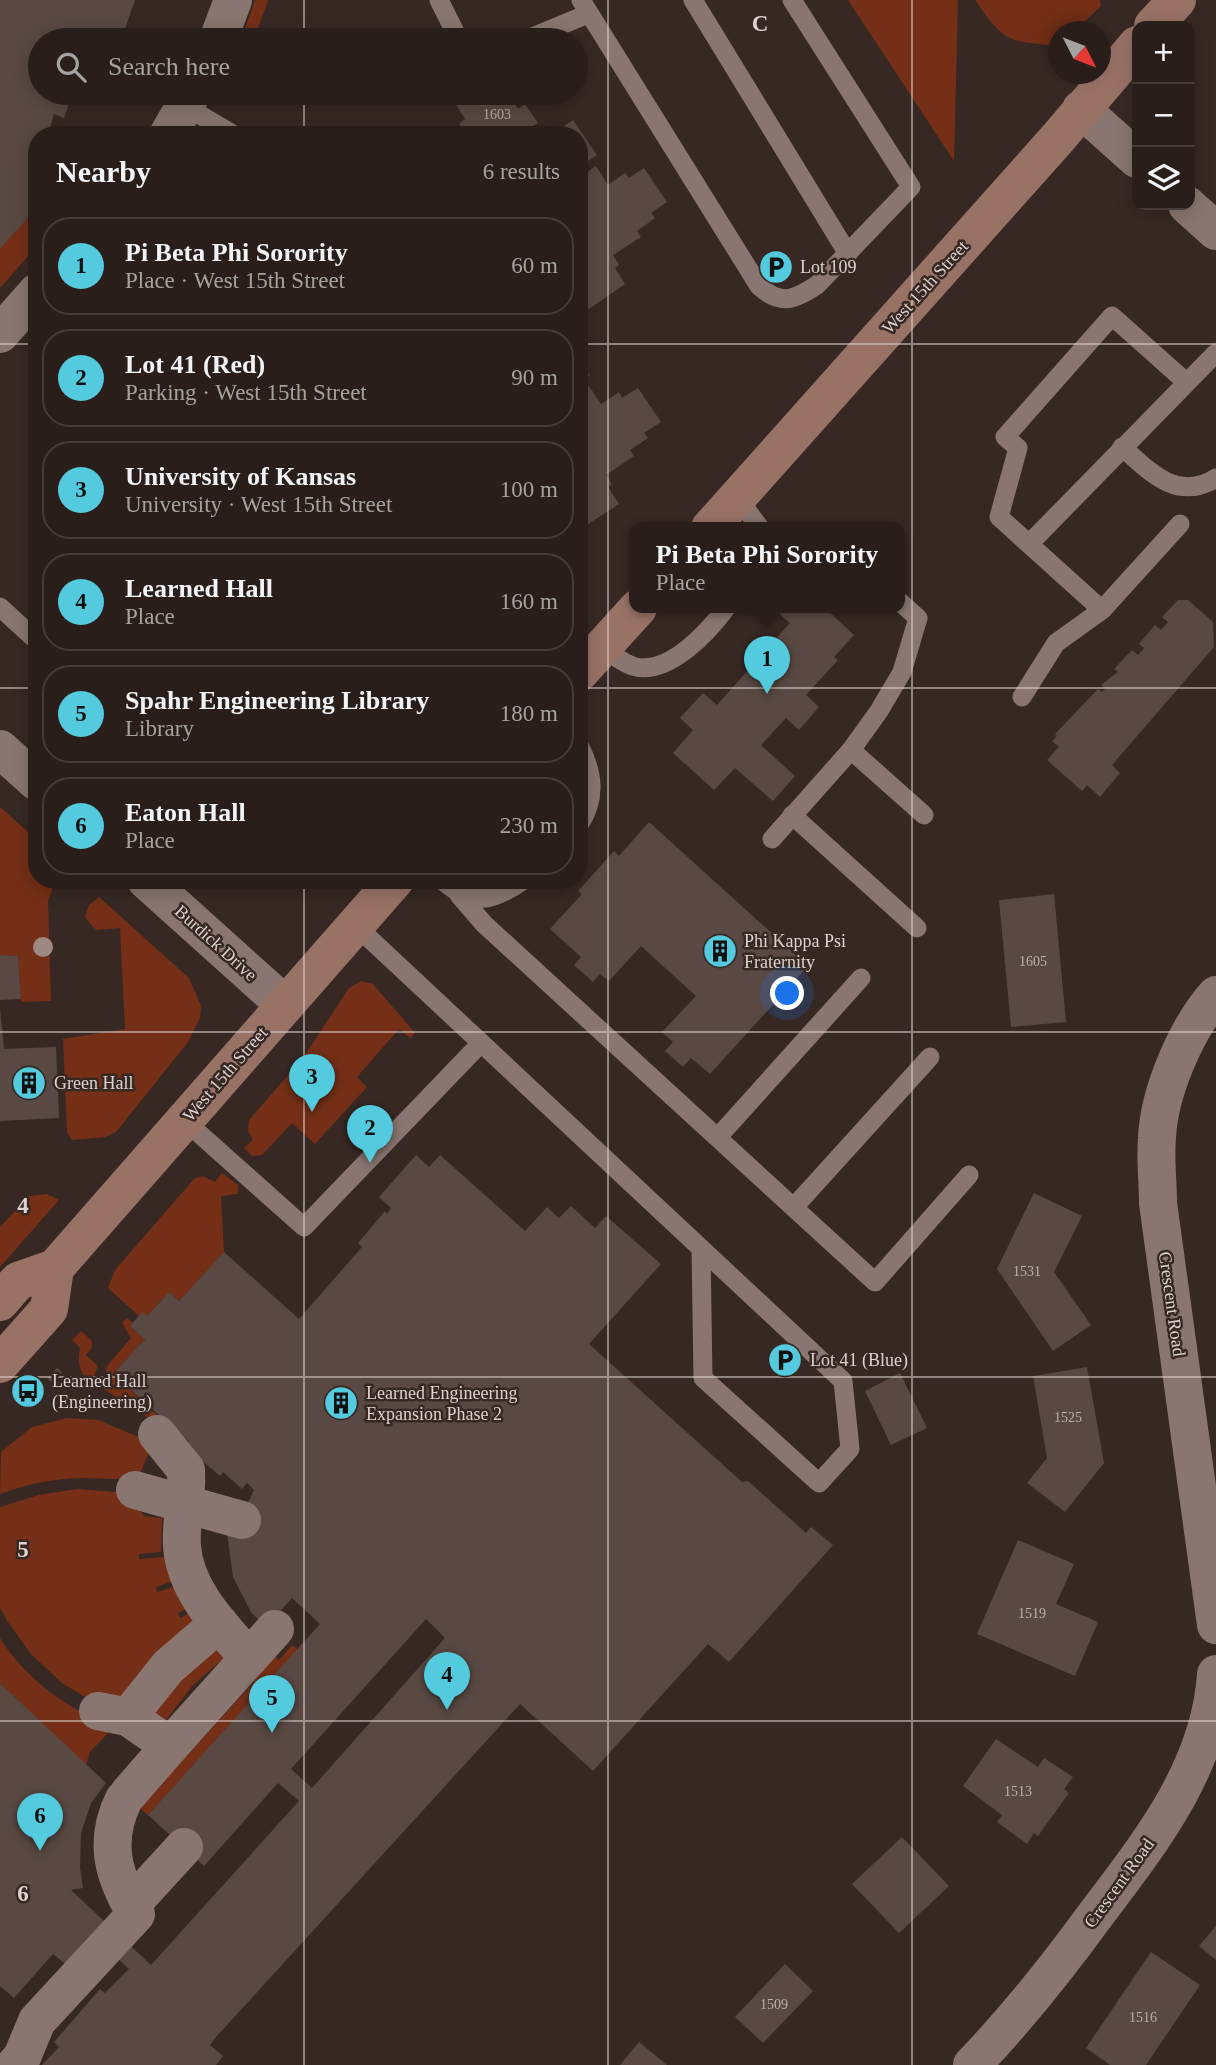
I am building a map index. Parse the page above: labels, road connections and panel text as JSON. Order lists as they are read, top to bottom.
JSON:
{
  "streets": {
    "street": ["West 15th Street", "Burdick Drive", "Crescent Road"]
  },
  "crossings": [
    ["West 15th Street", "Burdick Drive"]
  ],
  "places": {
    "parking": ["Lot 109", "Lot 41 (Blue)"],
    "building": ["Phi Kappa Psi Fraternity", "Green Hall", "Learned Engineering Expansion Phase 2"],
    "bus stop": ["Learned Hall (Engineering)"]
  },
  "house_numbers": [
    "1603",
    "1605",
    "1531",
    "1525",
    "1519",
    "1513",
    "1509",
    "1516"
  ],
  "north": "bottom right",
  "page": {
    "map_buttons": ["+", "−"],
    "search": "Search here",
    "heading": ["Nearby", "6 results"],
    "list": [
      {
        "mark": "1",
        "name": "Pi Beta Phi Sorority",
        "note": "Place · West 15th Street",
        "value": "60 m"
      },
      {
        "mark": "2",
        "name": "Lot 41 (Red)",
        "note": "Parking · West 15th Street",
        "value": "90 m"
      },
      {
        "mark": "3",
        "name": "University of Kansas",
        "note": "University · West 15th Street",
        "value": "100 m"
      },
      {
        "mark": "4",
        "name": "Learned Hall",
        "note": "Place",
        "value": "160 m"
      },
      {
        "mark": "5",
        "name": "Spahr Engineering Library",
        "note": "Library",
        "value": "180 m"
      },
      {
        "mark": "6",
        "name": "Eaton Hall",
        "note": "Place",
        "value": "230 m"
      }
    ],
    "popup": ["Pi Beta Phi Sorority", "Place"],
    "pins": [
      "1",
      "3",
      "2",
      "4",
      "5",
      "6"
    ]
  },
  "grid": {
    "columns": ["C"],
    "rows": ["4", "5", "6"]
  }
}
